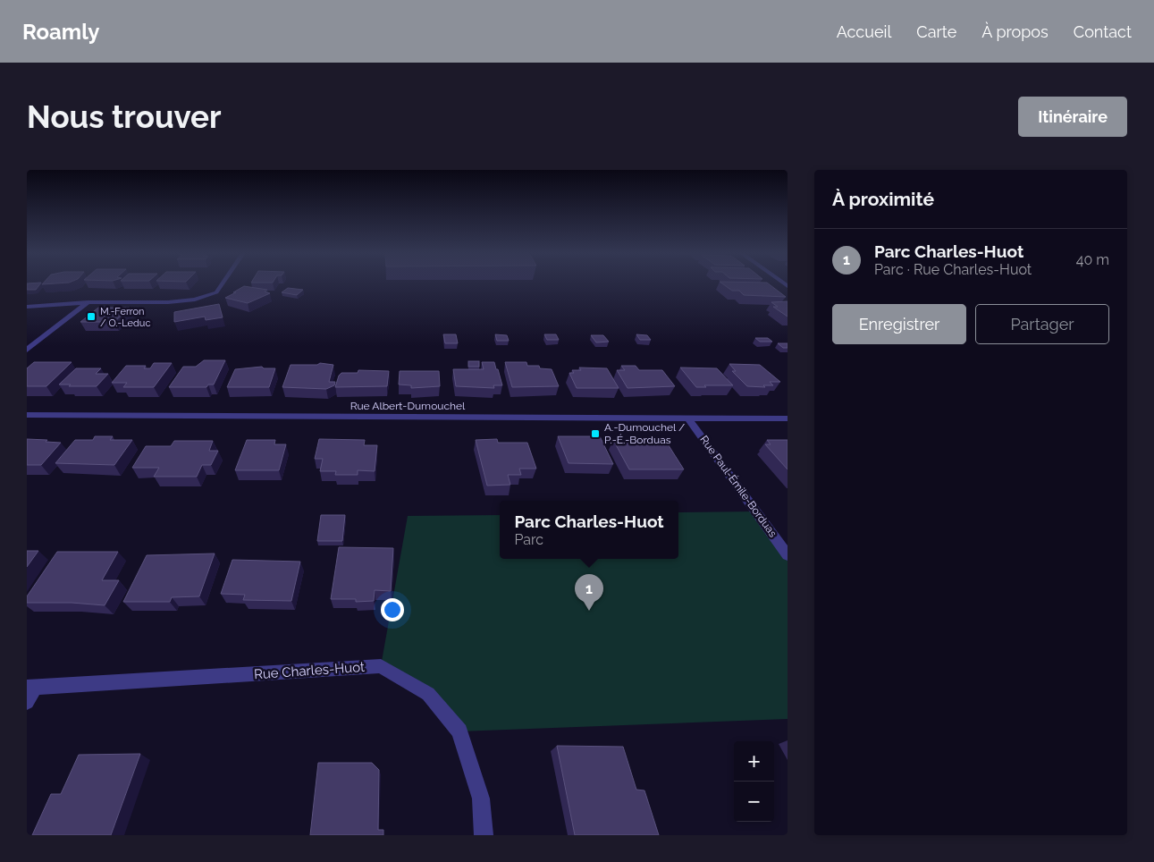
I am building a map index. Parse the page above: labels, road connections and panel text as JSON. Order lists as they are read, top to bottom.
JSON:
{
  "streets": {
    "street": ["Rue Albert-Dumouchel", "Rue Paul-Émile-Borduas", "Rue Charles-Huot"]
  },
  "crossings": [
    ["Rue Albert-Dumouchel", "Rue Paul-Émile-Borduas"]
  ],
  "places": {
    "transit": ["M.-Ferron / O.-Leduc", "A.-Dumouchel / P.-É.-Borduas"]
  },
  "page": {
    "header": "Roamly",
    "nav": [
      "Accueil",
      "Carte",
      "À propos",
      "Contact"
    ],
    "buttons": [
      "Itinéraire",
      ["Enregistrer", "Partager"]
    ],
    "title": "Nous trouver",
    "heading": "À proximité",
    "list": [
      {
        "mark": "1",
        "name": "Parc Charles-Huot",
        "note": "Parc · Rue Charles-Huot",
        "value": "40 m"
      }
    ],
    "popup": ["Parc Charles-Huot", "Parc"],
    "pins": "1",
    "map_buttons": ["+", "−"]
  }
}
